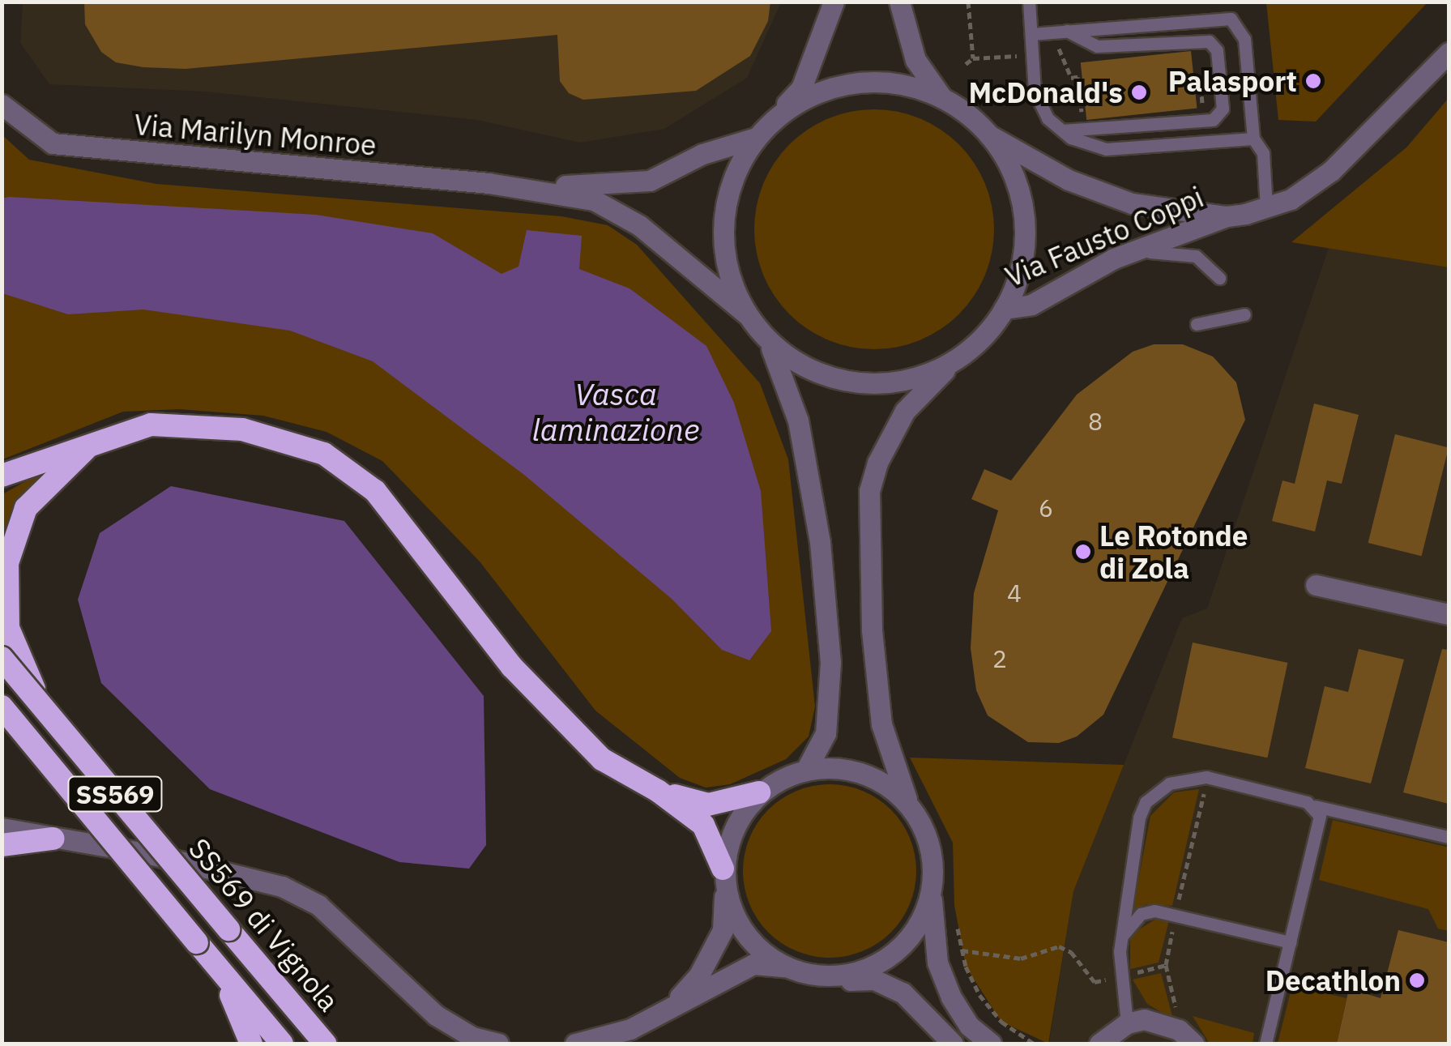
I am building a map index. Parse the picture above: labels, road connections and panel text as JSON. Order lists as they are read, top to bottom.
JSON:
{
  "streets": {
    "highway": ["SS569", "SS569 di Vignola"],
    "street": ["Via Marilyn Monroe", "Via Fausto Coppi"]
  },
  "water": ["Vasca laminazione"],
  "places": [
    "Palasport",
    "McDonald's",
    "Le Rotonde di Zola",
    "Decathlon"
  ],
  "house_numbers": [
    "8",
    "6",
    "4",
    "2"
  ]
}
